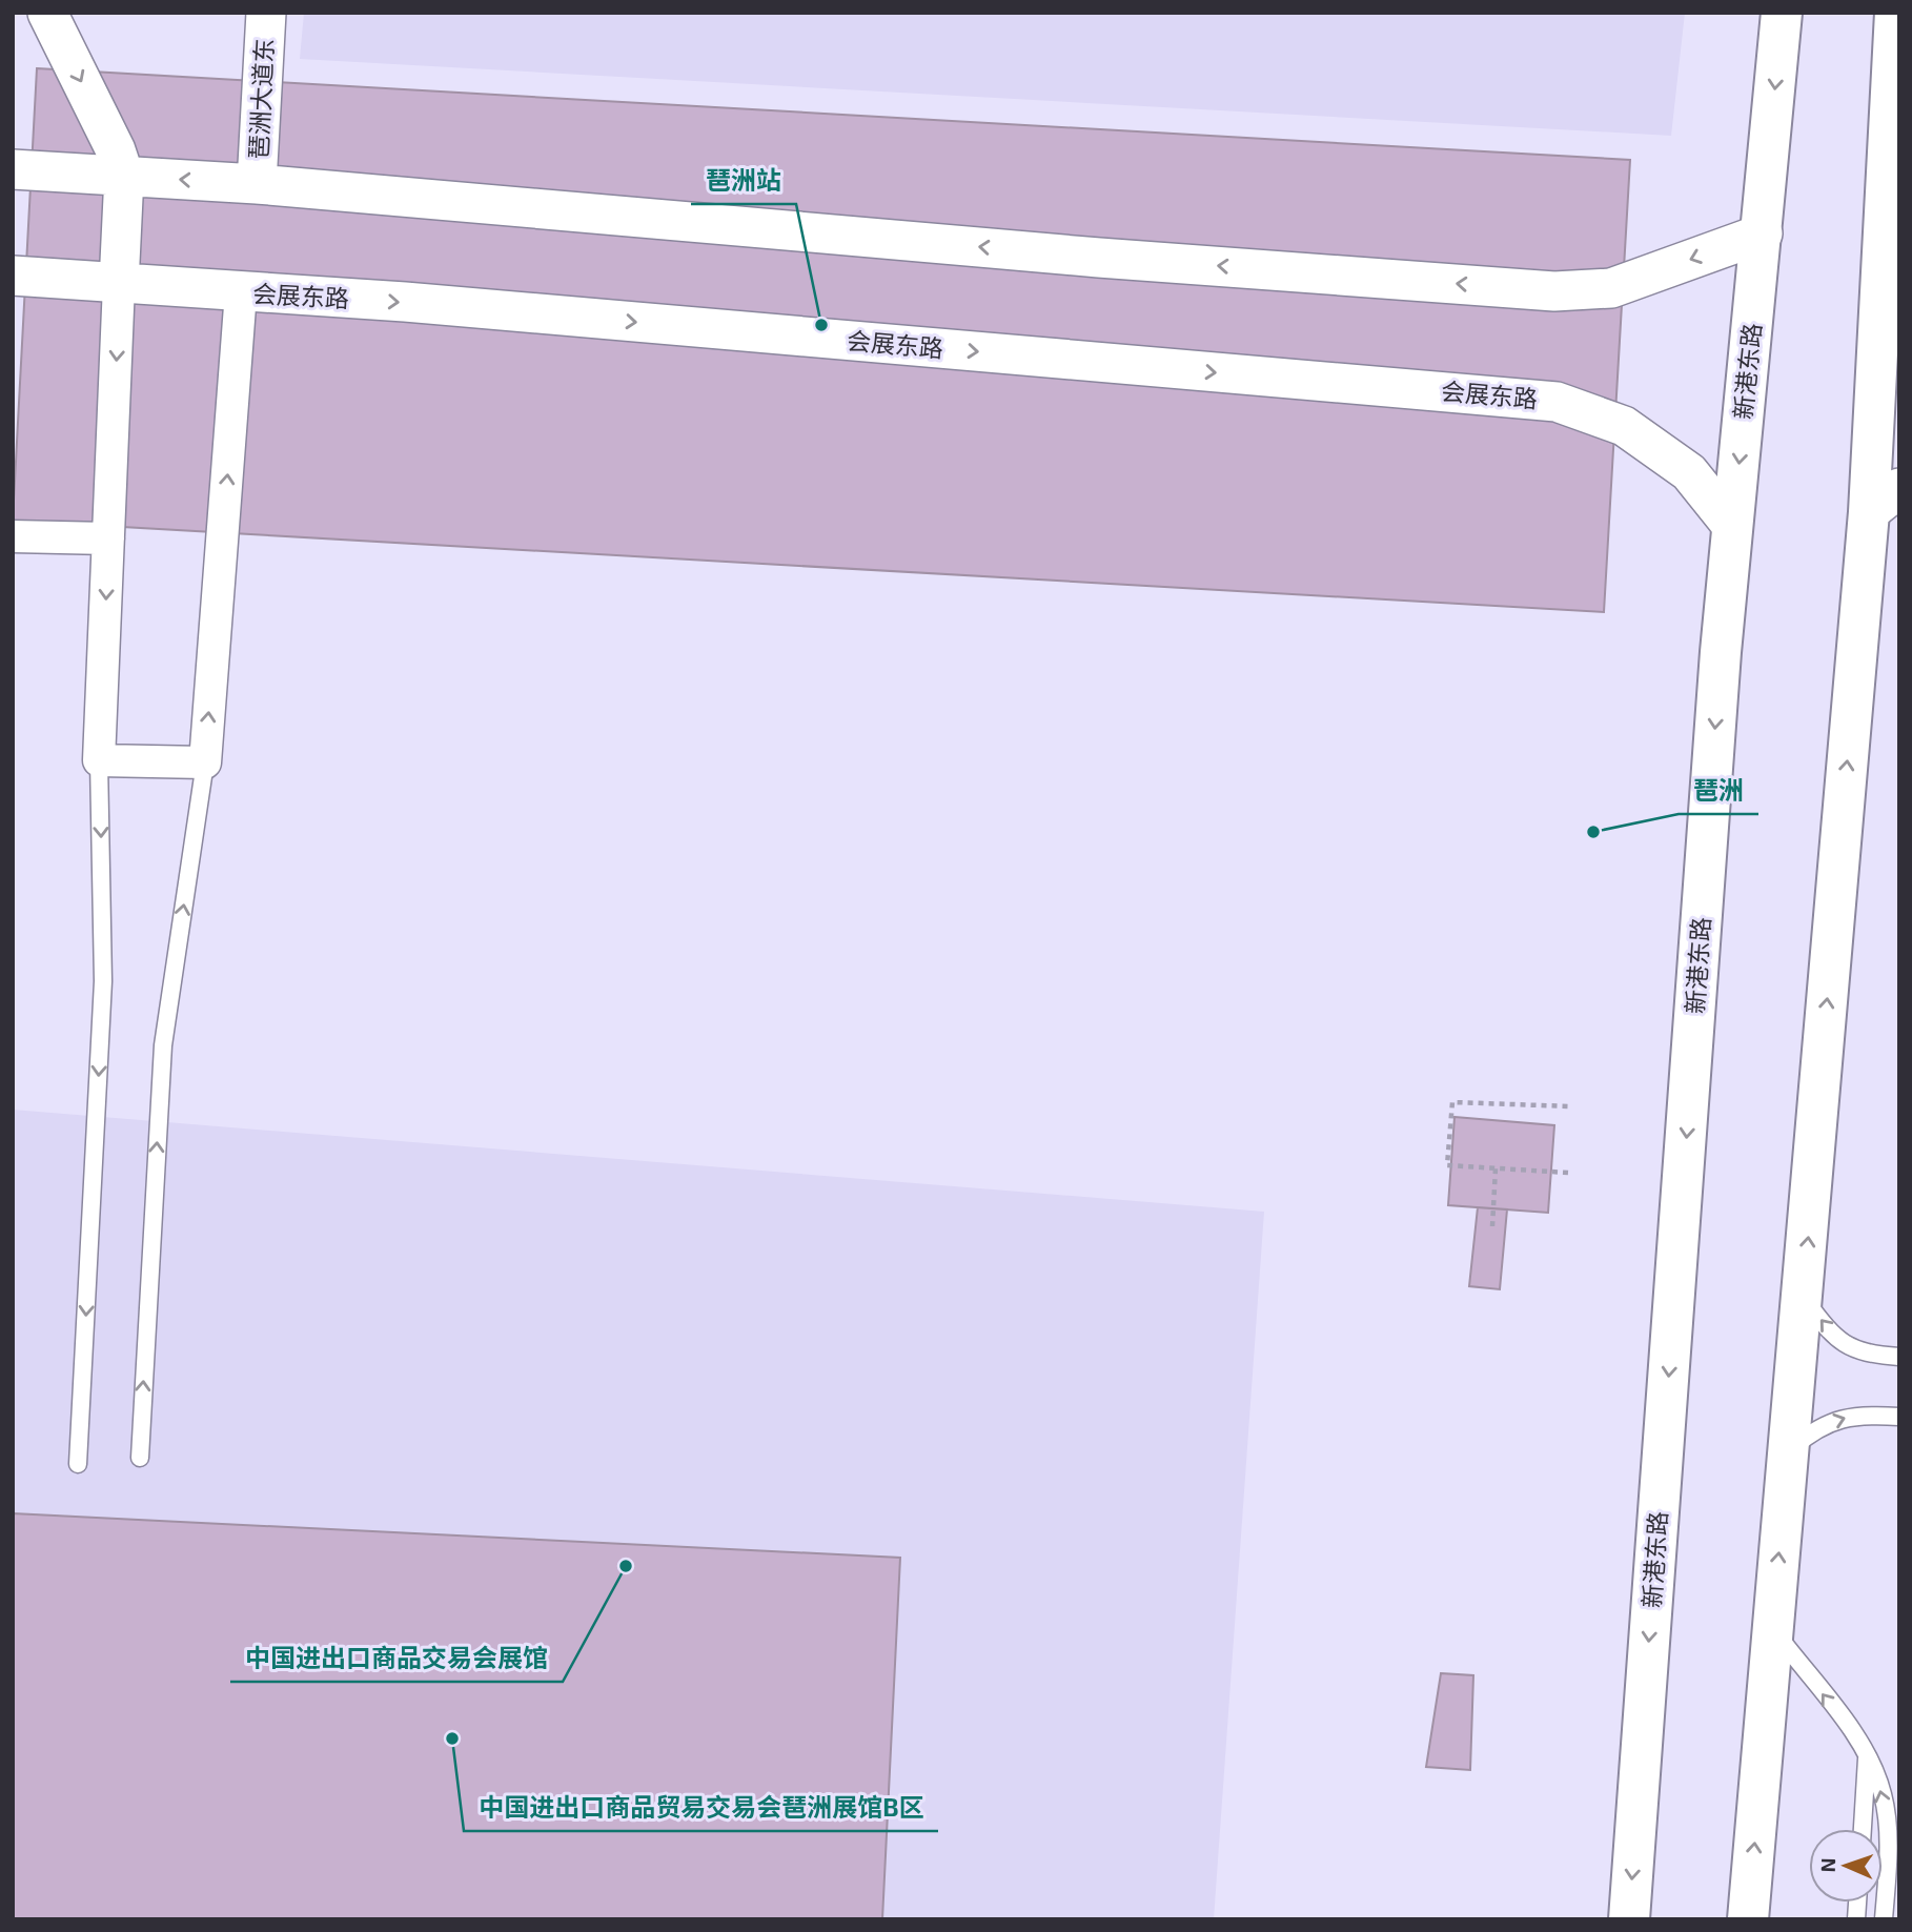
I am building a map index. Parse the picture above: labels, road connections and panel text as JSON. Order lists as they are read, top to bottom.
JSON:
{
  "streets": {
    "main road": ["新港东路"],
    "street": ["琶洲大道东", "会展东路"]
  },
  "crossings": [
    ["会展东路", "新港东路"]
  ],
  "places": [
    "琶洲站",
    "琶洲",
    "中国进出口商品交易会展馆",
    "中国进出口商品贸易交易会琶洲展馆B区"
  ],
  "north": "left"
}
